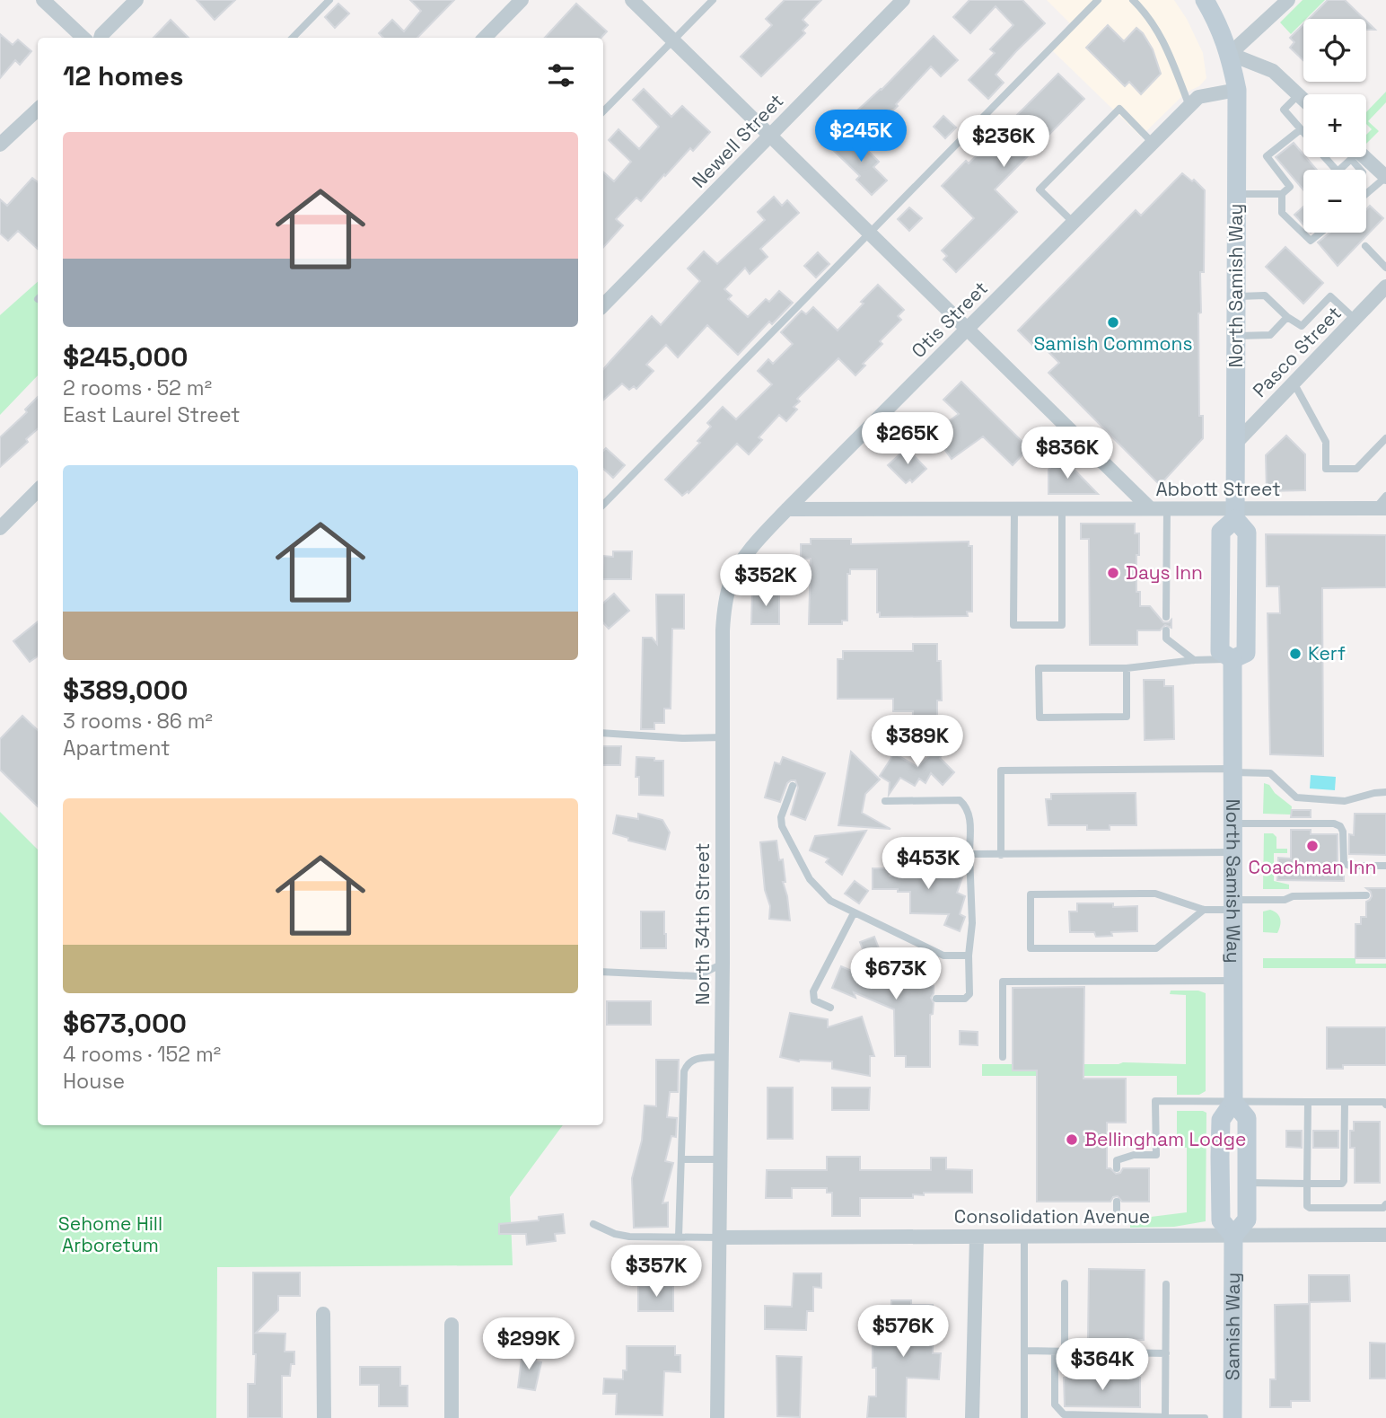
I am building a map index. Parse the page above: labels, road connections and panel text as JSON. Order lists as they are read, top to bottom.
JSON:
{
  "streets": {
    "main road": ["North Samish Way", "Samish Way"],
    "street": [
      "Newell Street",
      "Otis Street",
      "Pasco Street",
      "Abbott Street",
      "North 34th Street",
      "Consolidation Avenue"
    ]
  },
  "crossings": [
    ["North Samish Way", "Otis Street"],
    ["North Samish Way", "Pasco Street"],
    ["North Samish Way", "Abbott Street"],
    ["North Samish Way", "Consolidation Avenue"],
    ["North Samish Way", "Samish Way"],
    ["Otis Street", "Abbott Street"],
    ["Otis Street", "North 34th Street"],
    ["North 34th Street", "Consolidation Avenue"],
    ["Consolidation Avenue", "Samish Way"]
  ],
  "parks": ["Sehome Hill Arboretum"],
  "places": [
    "Samish Commons",
    "Days Inn",
    "Kerf",
    "Coachman Inn",
    "Bellingham Lodge"
  ],
  "page": {
    "map_buttons": ["+", "−"],
    "heading": "12 homes",
    "price": [
      "$245K",
      "$236K",
      "$265K",
      "$836K",
      "$352K",
      "$389K",
      "$453K",
      "$673K",
      "$357K",
      "$576K",
      "$299K",
      "$364K"
    ],
    "list": [
      {
        "name": "$245,000",
        "note": "2 rooms · 52 m² · East Laurel Street"
      },
      {
        "name": "$389,000",
        "note": "3 rooms · 86 m² · Apartment"
      },
      {
        "name": "$673,000",
        "note": "4 rooms · 152 m² · House"
      }
    ]
  }
}
